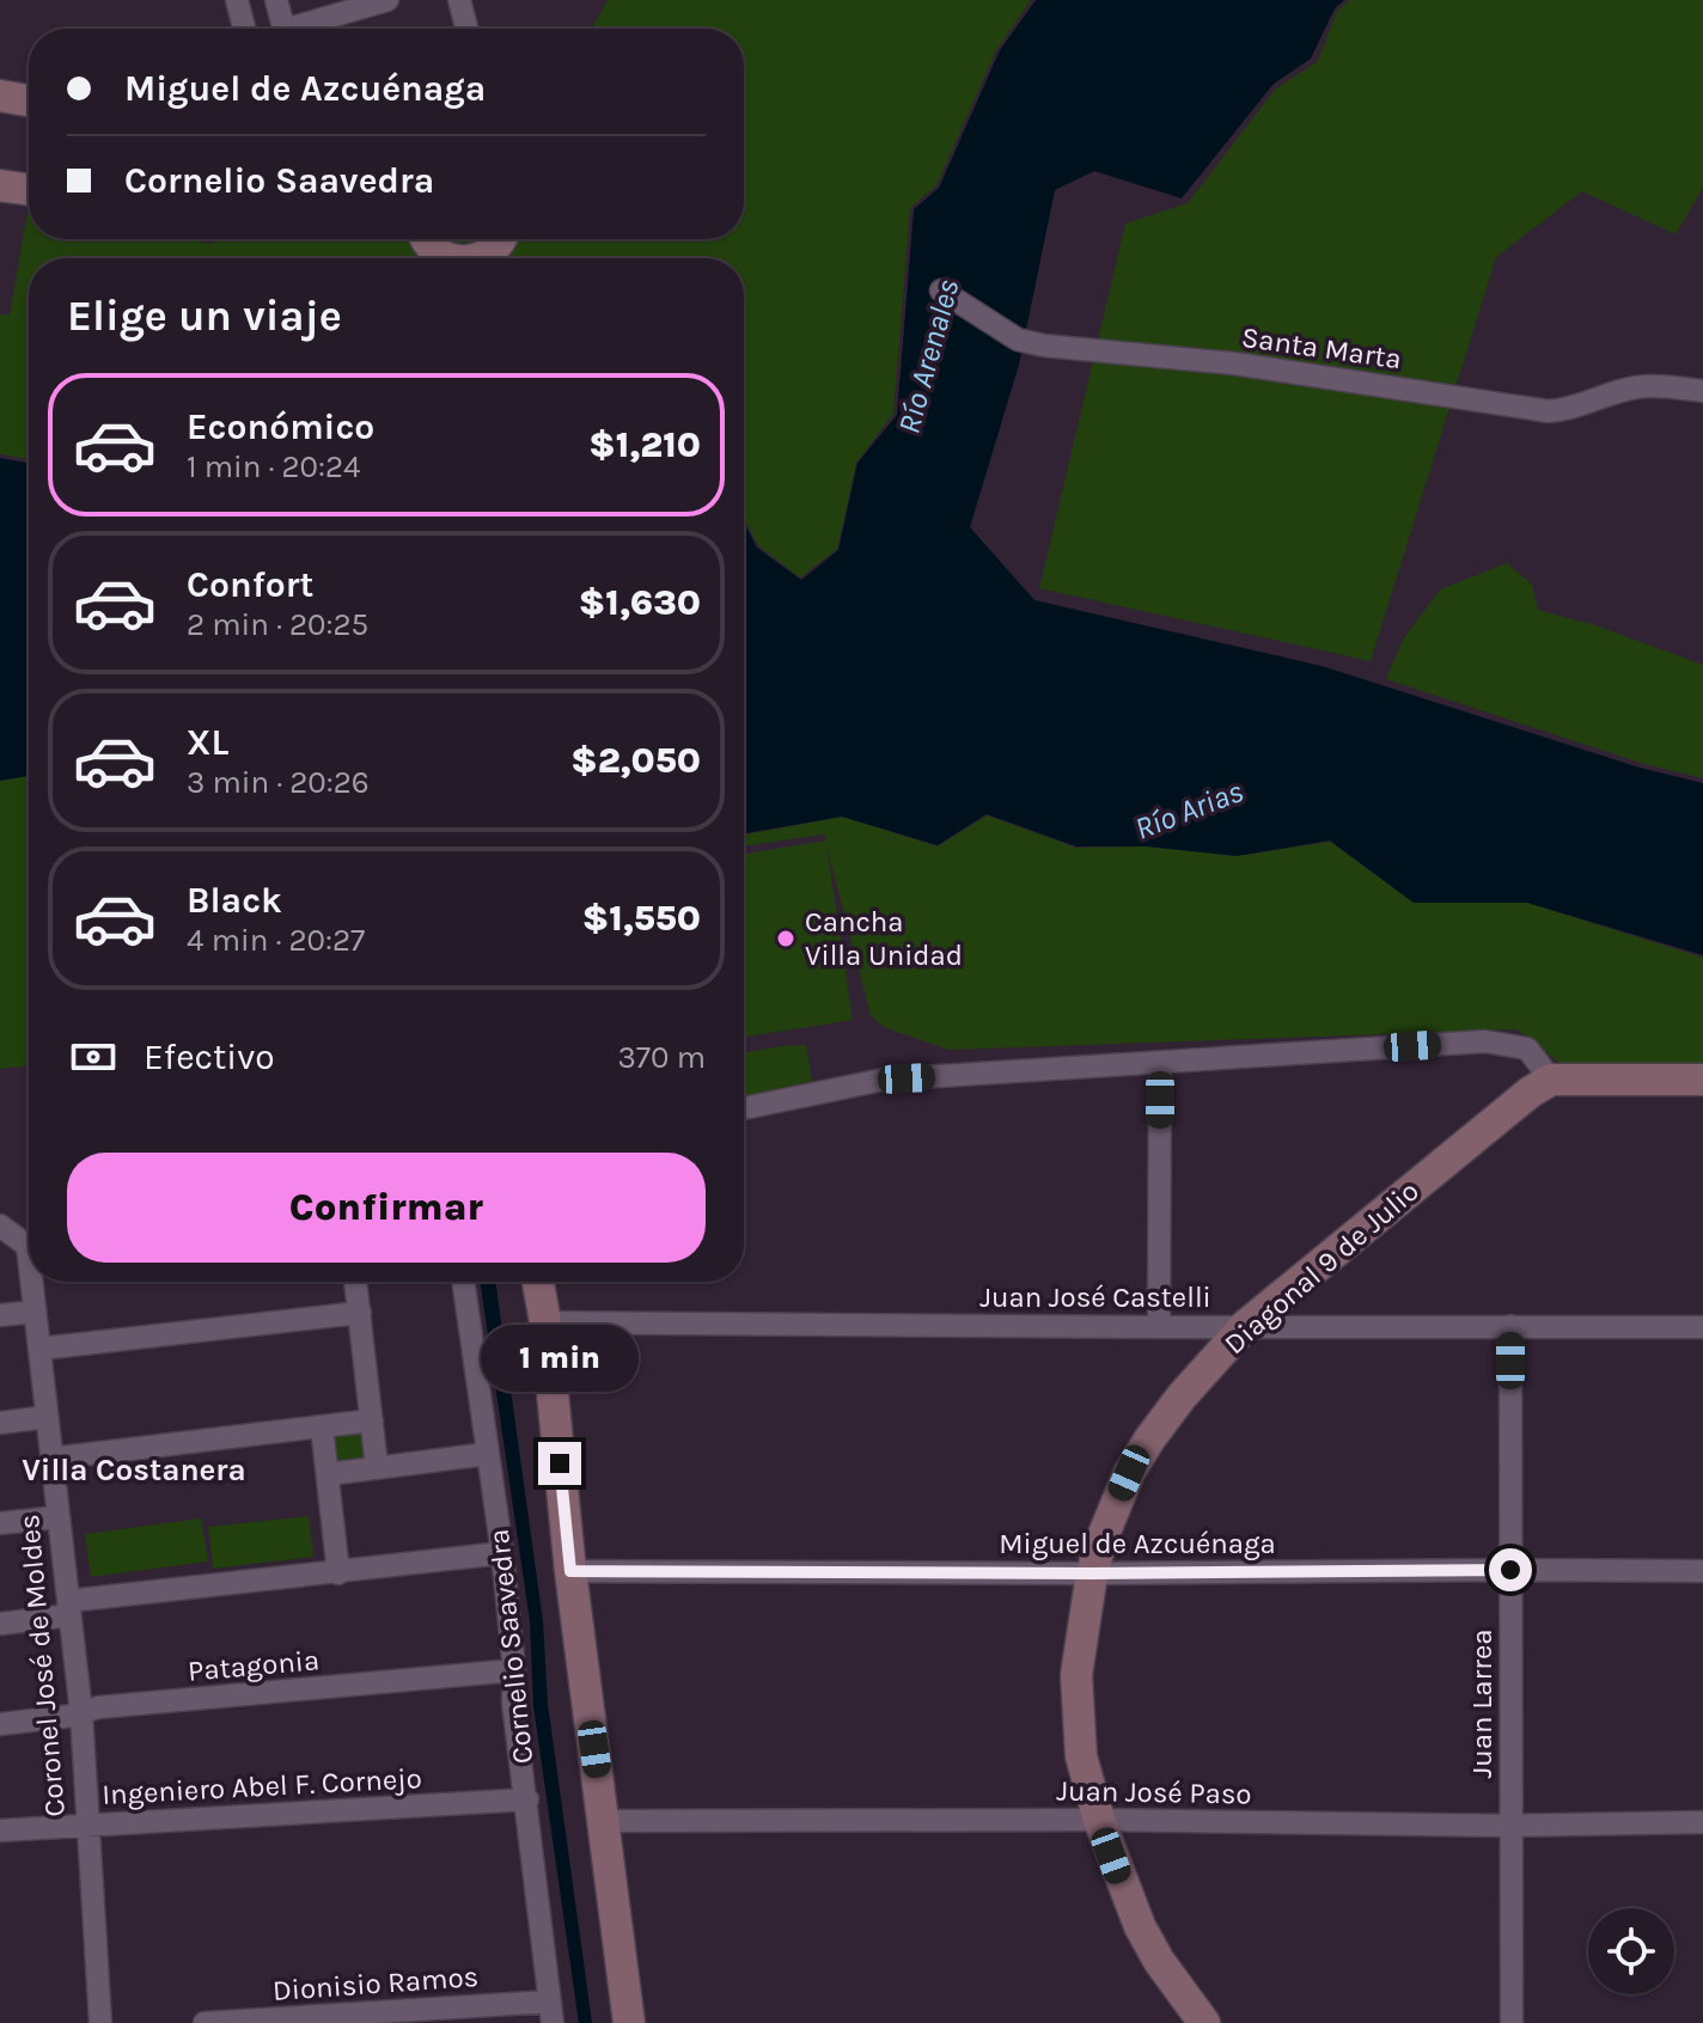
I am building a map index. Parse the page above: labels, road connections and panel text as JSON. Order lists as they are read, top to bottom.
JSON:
{
  "streets": {
    "street": [
      "Santa Marta",
      "Diagonal 9 de Julio",
      "Juan José Castelli",
      "Miguel de Azcuénaga",
      "Cornelio Saavedra",
      "Coronel José de Moldes",
      "Patagonia",
      "Juan Larrea",
      "Ingeniero Abel F. Cornejo",
      "Juan José Paso",
      "Dionisio Ramos"
    ]
  },
  "crossings": [
    ["Diagonal 9 de Julio", "Juan José Castelli"],
    ["Diagonal 9 de Julio", "Miguel de Azcuénaga"],
    ["Diagonal 9 de Julio", "Juan José Paso"],
    ["Juan José Castelli", "Juan Larrea"],
    ["Miguel de Azcuénaga", "Juan Larrea"],
    ["Cornelio Saavedra", "Patagonia"],
    ["Cornelio Saavedra", "Ingeniero Abel F. Cornejo"],
    ["Cornelio Saavedra", "Dionisio Ramos"],
    ["Coronel José de Moldes", "Patagonia"],
    ["Coronel José de Moldes", "Ingeniero Abel F. Cornejo"],
    ["Juan Larrea", "Juan José Paso"]
  ],
  "districts": ["Villa Costanera"],
  "water": ["Río Arenales", "Río Arias"],
  "places": ["Cancha Villa Unidad"],
  "page": {
    "banner": ["Miguel de Azcuénaga", "Cornelio Saavedra"],
    "heading": "Elige un viaje",
    "list": [
      {
        "name": "Económico",
        "note": "1 min · 20:24",
        "value": "$1,210"
      },
      {
        "name": "Confort",
        "note": "2 min · 20:25",
        "value": "$1,630"
      },
      {
        "name": "XL",
        "note": "3 min · 20:26",
        "value": "$2,050"
      },
      {
        "name": "Black",
        "note": "4 min · 20:27",
        "value": "$1,550"
      }
    ],
    "pay": ["Efectivo", "370 m"],
    "buttons": "Confirmar",
    "bubble": "1 min"
  }
}
